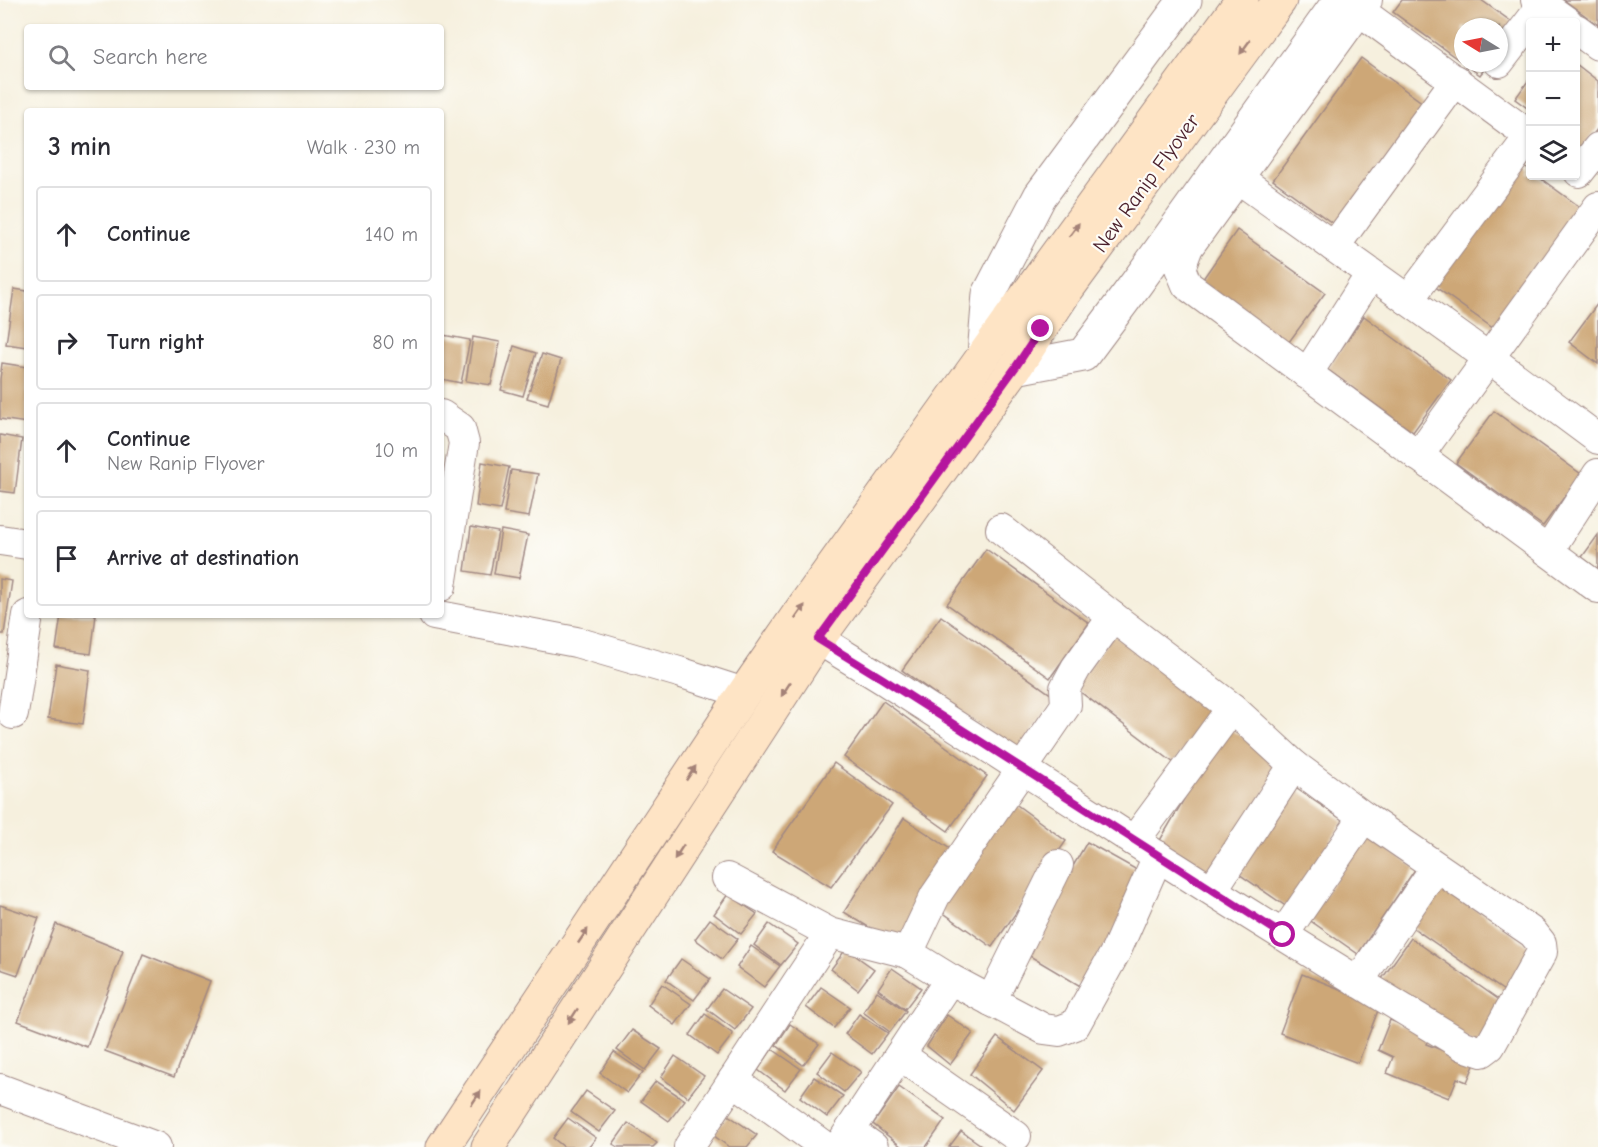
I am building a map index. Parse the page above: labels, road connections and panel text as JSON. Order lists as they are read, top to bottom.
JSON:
{
  "streets": {
    "main road": ["New Ranip Flyover"]
  },
  "north": "left",
  "page": {
    "map_buttons": ["+", "−"],
    "search": "Search here",
    "heading": ["3 min", "Walk · 230 m"],
    "list": [
      ["Continue", "140 m"],
      ["Turn right", "80 m"],
      ["Continue", "New Ranip Flyover", "10 m"],
      "Arrive at destination"
    ]
  }
}
